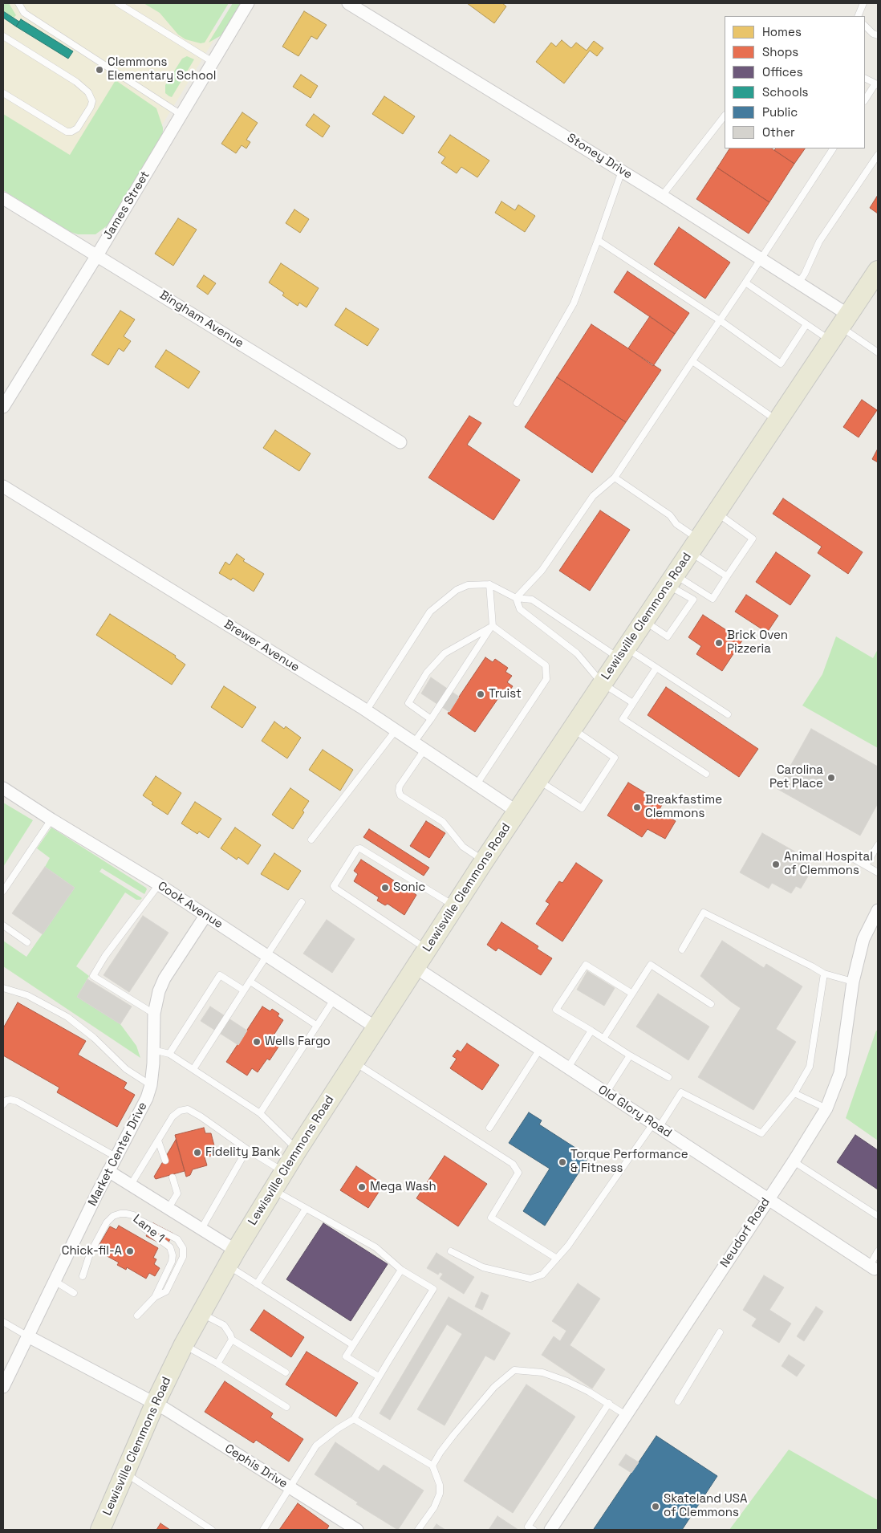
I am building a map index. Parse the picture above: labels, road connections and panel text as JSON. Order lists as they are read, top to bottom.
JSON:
{
  "streets": {
    "main road": ["Lewisville Clemmons Road"],
    "street": [
      "Stoney Drive",
      "James Street",
      "Bingham Avenue",
      "Brewer Avenue",
      "Cook Avenue",
      "Old Glory Road",
      "Market Center Drive",
      "Neudorf Road",
      "Cephis Drive"
    ],
    "lane": ["Lane 1"]
  },
  "crossings": [
    ["Stoney Drive", "Lewisville Clemmons Road"],
    ["James Street", "Bingham Avenue"],
    ["Lewisville Clemmons Road", "Brewer Avenue"],
    ["Lewisville Clemmons Road", "Cook Avenue"],
    ["Lewisville Clemmons Road", "Old Glory Road"],
    ["Lewisville Clemmons Road", "Cephis Drive"],
    ["Cook Avenue", "Market Center Drive"],
    ["Old Glory Road", "Neudorf Road"],
    ["Market Center Drive", "Cephis Drive"]
  ],
  "places": [
    "Clemmons Elementary School",
    "Brick Oven Pizzeria",
    "Truist",
    "Carolina Pet Place",
    "Breakfastime Clemmons",
    "Animal Hospital of Clemmons",
    "Sonic",
    "Wells Fargo",
    "Fidelity Bank",
    "Torque Performance & Fitness",
    "Mega Wash",
    "Chick-fil-A",
    "Skateland USA of Clemmons"
  ],
  "legend": [
    "Homes",
    "Shops",
    "Offices",
    "Schools",
    "Public",
    "Other"
  ]
}
